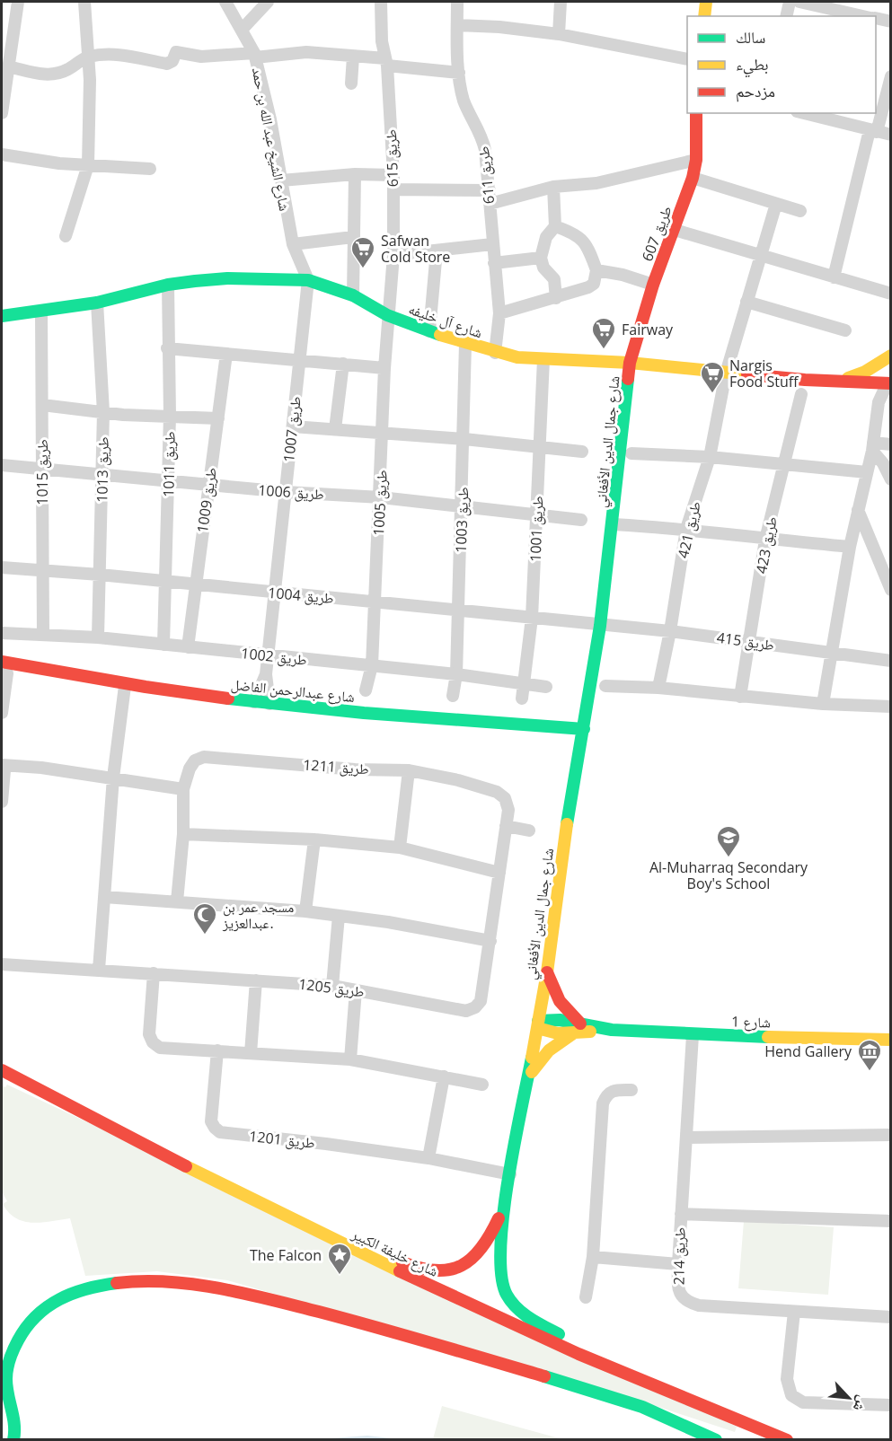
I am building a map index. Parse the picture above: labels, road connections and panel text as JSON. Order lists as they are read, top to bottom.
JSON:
{
  "streets": {
    "street": [
      "شارع الشيخ عبد الله بن حمد",
      "طريق 615",
      "طريق 611",
      "طريق 607",
      "شارع آل خليفه",
      "طريق 1007",
      "شارع جمال الدين الأفغاني",
      "طريق 1011",
      "طريق 1013",
      "طريق 1015",
      "طريق 1006",
      "طريق 1009",
      "طريق 1005",
      "طريق 1003",
      "طريق 1001",
      "طريق 421",
      "طريق 423",
      "طريق 1004",
      "طريق 415",
      "طريق 1002",
      "شارع عبدالرحمن الفاضل",
      "طريق 1211",
      "طريق 1205",
      "شارع 1",
      "طريق 1201",
      "شارع خليفة الكبير",
      "طريق 214"
    ]
  },
  "crossings": [
    ["شارع الشيخ عبد الله بن حمد", "شارع آل خليفه"],
    ["شارع الشيخ عبد الله بن حمد", "طريق 1007"],
    ["طريق 615", "شارع آل خليفه"],
    ["طريق 615", "طريق 1005"],
    ["طريق 611", "شارع آل خليفه"],
    ["طريق 607", "شارع آل خليفه"],
    ["طريق 607", "شارع جمال الدين الأفغاني"],
    ["شارع آل خليفه", "طريق 1007"],
    ["شارع آل خليفه", "شارع جمال الدين الأفغاني"],
    ["شارع آل خليفه", "طريق 1011"],
    ["شارع آل خليفه", "طريق 1013"],
    ["شارع آل خليفه", "طريق 1015"],
    ["شارع آل خليفه", "طريق 1005"],
    ["شارع آل خليفه", "طريق 1003"],
    ["شارع آل خليفه", "طريق 1001"],
    ["شارع آل خليفه", "طريق 421"],
    ["طريق 1007", "طريق 1006"],
    ["طريق 1007", "طريق 1004"],
    ["طريق 1007", "طريق 1002"],
    ["طريق 1007", "شارع عبدالرحمن الفاضل"],
    ["شارع جمال الدين الأفغاني", "طريق 1004"],
    ["شارع جمال الدين الأفغاني", "طريق 415"],
    ["شارع جمال الدين الأفغاني", "شارع عبدالرحمن الفاضل"],
    ["شارع جمال الدين الأفغاني", "شارع 1"],
    ["شارع جمال الدين الأفغاني", "طريق 1201"],
    ["شارع جمال الدين الأفغاني", "شارع خليفة الكبير"],
    ["طريق 1011", "طريق 1006"],
    ["طريق 1011", "طريق 1004"],
    ["طريق 1011", "طريق 1002"],
    ["طريق 1013", "طريق 1006"],
    ["طريق 1013", "طريق 1004"],
    ["طريق 1013", "طريق 1002"],
    ["طريق 1015", "طريق 1006"],
    ["طريق 1015", "طريق 1004"],
    ["طريق 1015", "طريق 1002"],
    ["طريق 1006", "طريق 1009"],
    ["طريق 1006", "طريق 1005"],
    ["طريق 1006", "طريق 1003"],
    ["طريق 1006", "طريق 1001"],
    ["طريق 1009", "طريق 1004"],
    ["طريق 1009", "طريق 1002"],
    ["طريق 1005", "طريق 1004"],
    ["طريق 1005", "طريق 1002"],
    ["طريق 1003", "طريق 1004"],
    ["طريق 1003", "طريق 1002"],
    ["طريق 1001", "طريق 1004"],
    ["طريق 1001", "طريق 1002"],
    ["طريق 421", "طريق 415"],
    ["طريق 423", "طريق 415"],
    ["طريق 1004", "طريق 415"],
    ["طريق 1211", "طريق 1205"],
    ["شارع 1", "طريق 214"]
  ],
  "places": {
    "supermarket": ["Safwan Cold Store", "Fairway", "Nargis Food Stuff"],
    "school or university": ["Al-Muharraq Secondary Boy's School"],
    "mosque": ["مسجد عمر بن عبدالعزيز."],
    "museum": ["Hend Gallery"],
    "place": ["The Falcon"]
  },
  "legend": ["سالك", "بطيء", "مزدحم"],
  "north": "bottom right"
}
